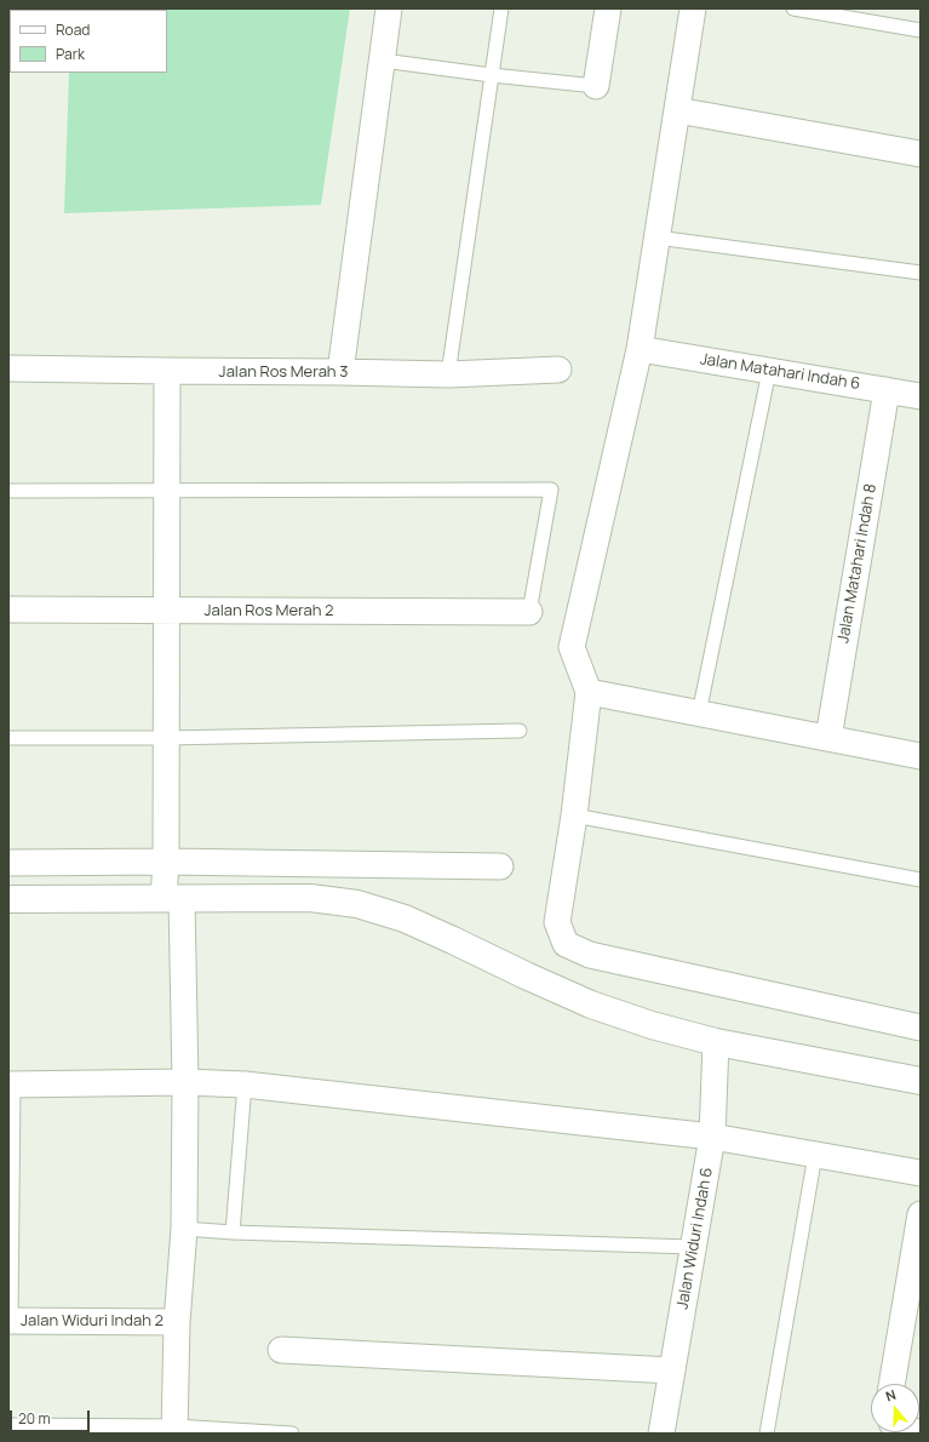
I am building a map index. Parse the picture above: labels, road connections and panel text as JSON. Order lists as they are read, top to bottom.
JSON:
{
  "streets": {
    "street": [
      "Jalan Ros Merah 3",
      "Jalan Matahari Indah 6",
      "Jalan Matahari Indah 8",
      "Jalan Ros Merah 2",
      "Jalan Widuri Indah 6",
      "Jalan Widuri Indah 2"
    ]
  },
  "crossings": [
    ["Jalan Matahari Indah 6", "Jalan Matahari Indah 8"]
  ],
  "legend": ["Road", "Park"],
  "scale_bar": "20 m",
  "north": "top"
}
